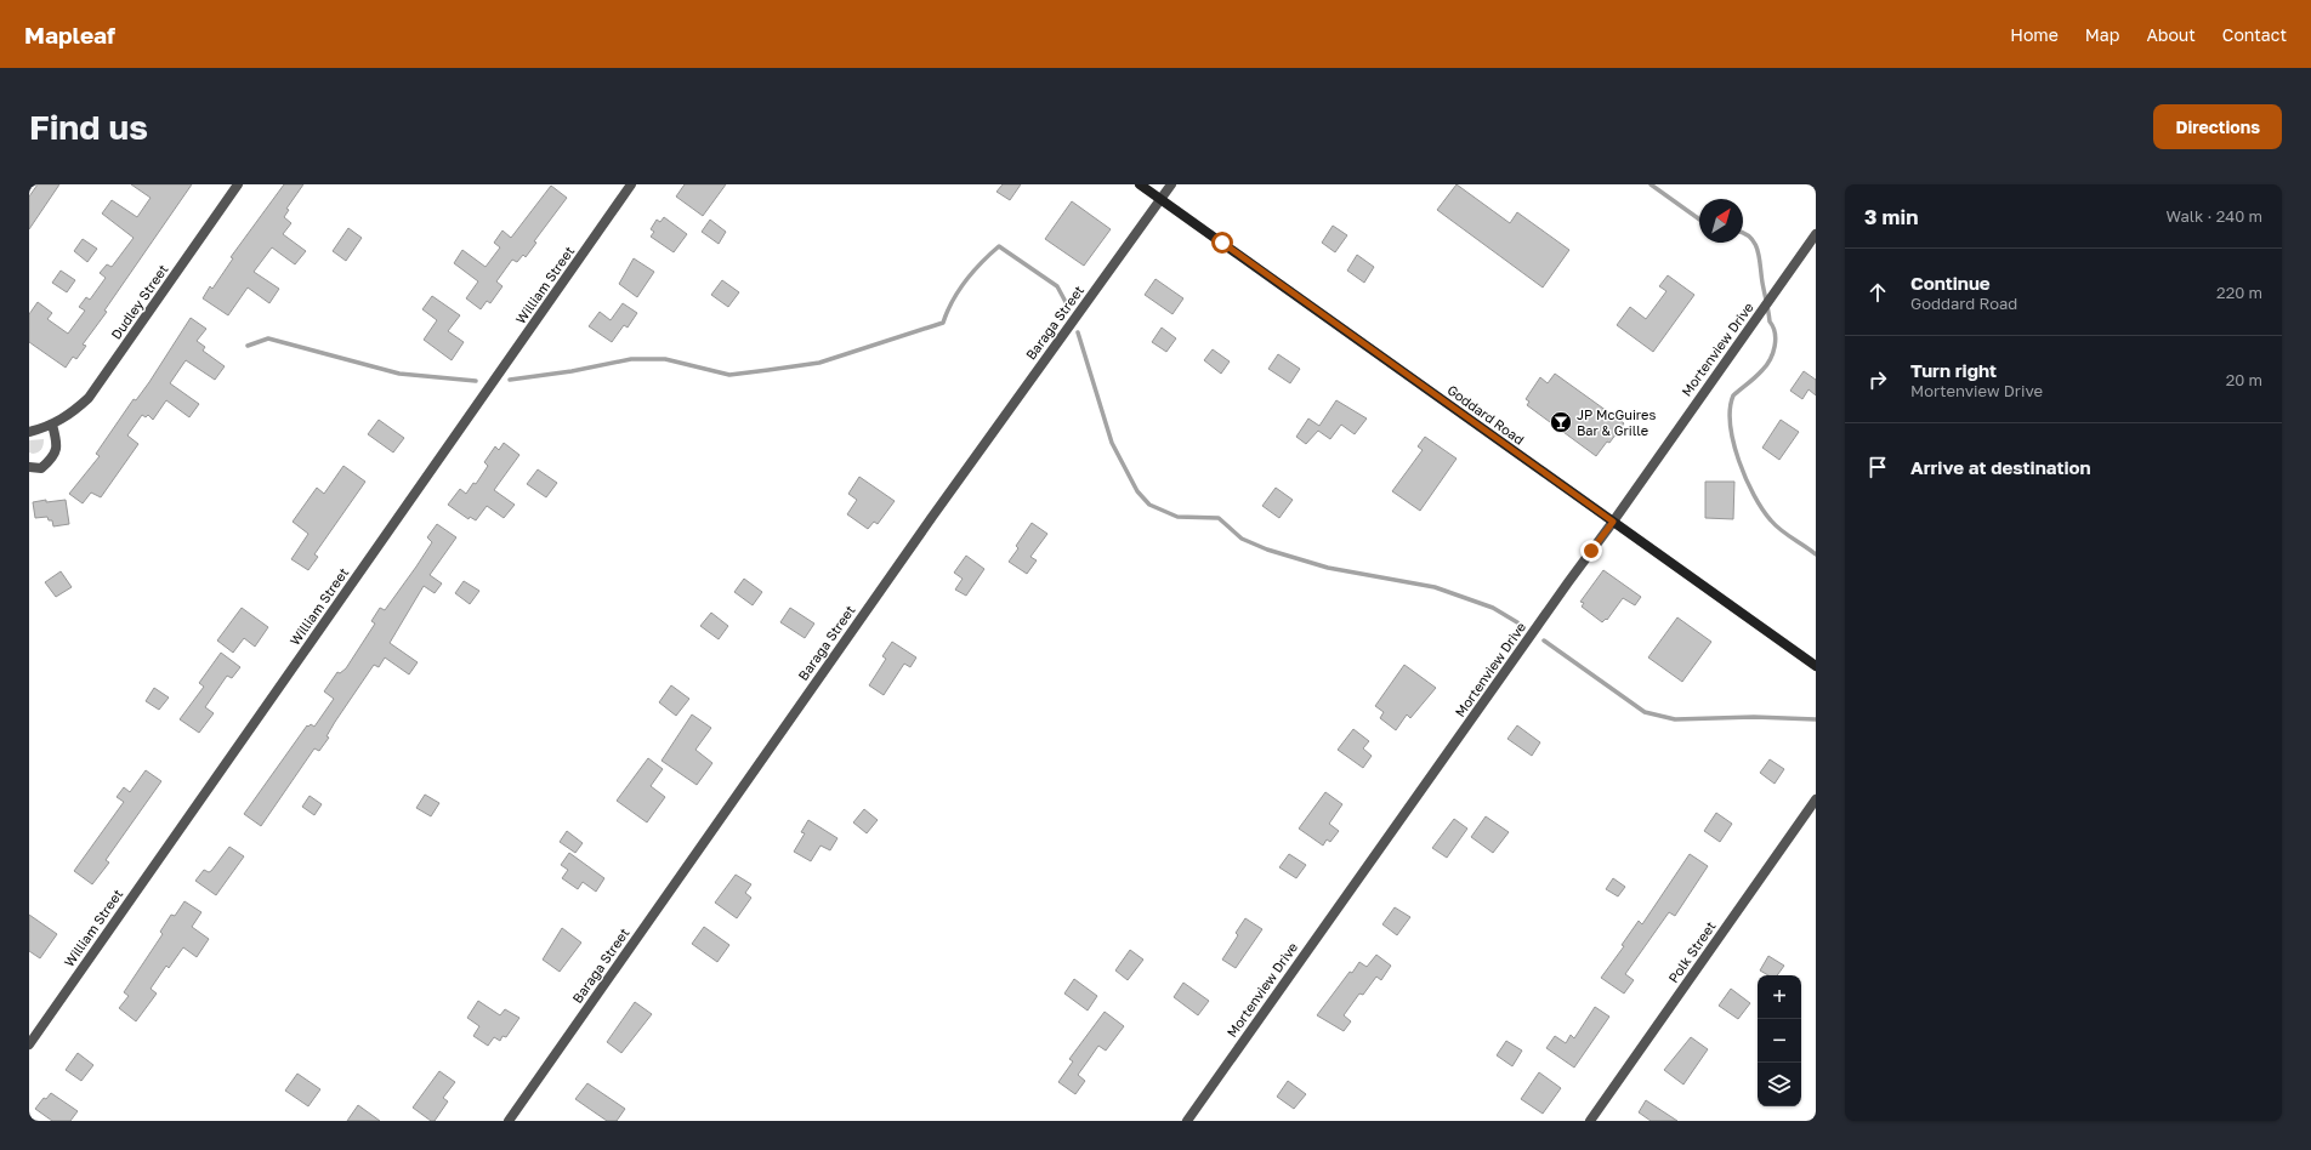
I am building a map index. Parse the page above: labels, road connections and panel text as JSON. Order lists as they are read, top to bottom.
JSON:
{
  "streets": {
    "main road": ["Goddard Road"],
    "street": [
      "William Street",
      "Dudley Street",
      "Baraga Street",
      "Mortenview Drive",
      "Polk Street"
    ]
  },
  "crossings": [
    ["Baraga Street", "Goddard Road"],
    ["Mortenview Drive", "Goddard Road"]
  ],
  "places": {
    "bar": ["JP McGuires Bar & Grille"]
  },
  "north": "top right",
  "page": {
    "header": "Mapleaf",
    "nav": [
      "Home",
      "Map",
      "About",
      "Contact"
    ],
    "buttons": "Directions",
    "title": "Find us",
    "heading": ["3 min", "Walk · 240 m"],
    "list": [
      ["Continue", "Goddard Road", "220 m"],
      ["Turn right", "Mortenview Drive", "20 m"],
      "Arrive at destination"
    ],
    "map_buttons": ["+", "−"]
  }
}
